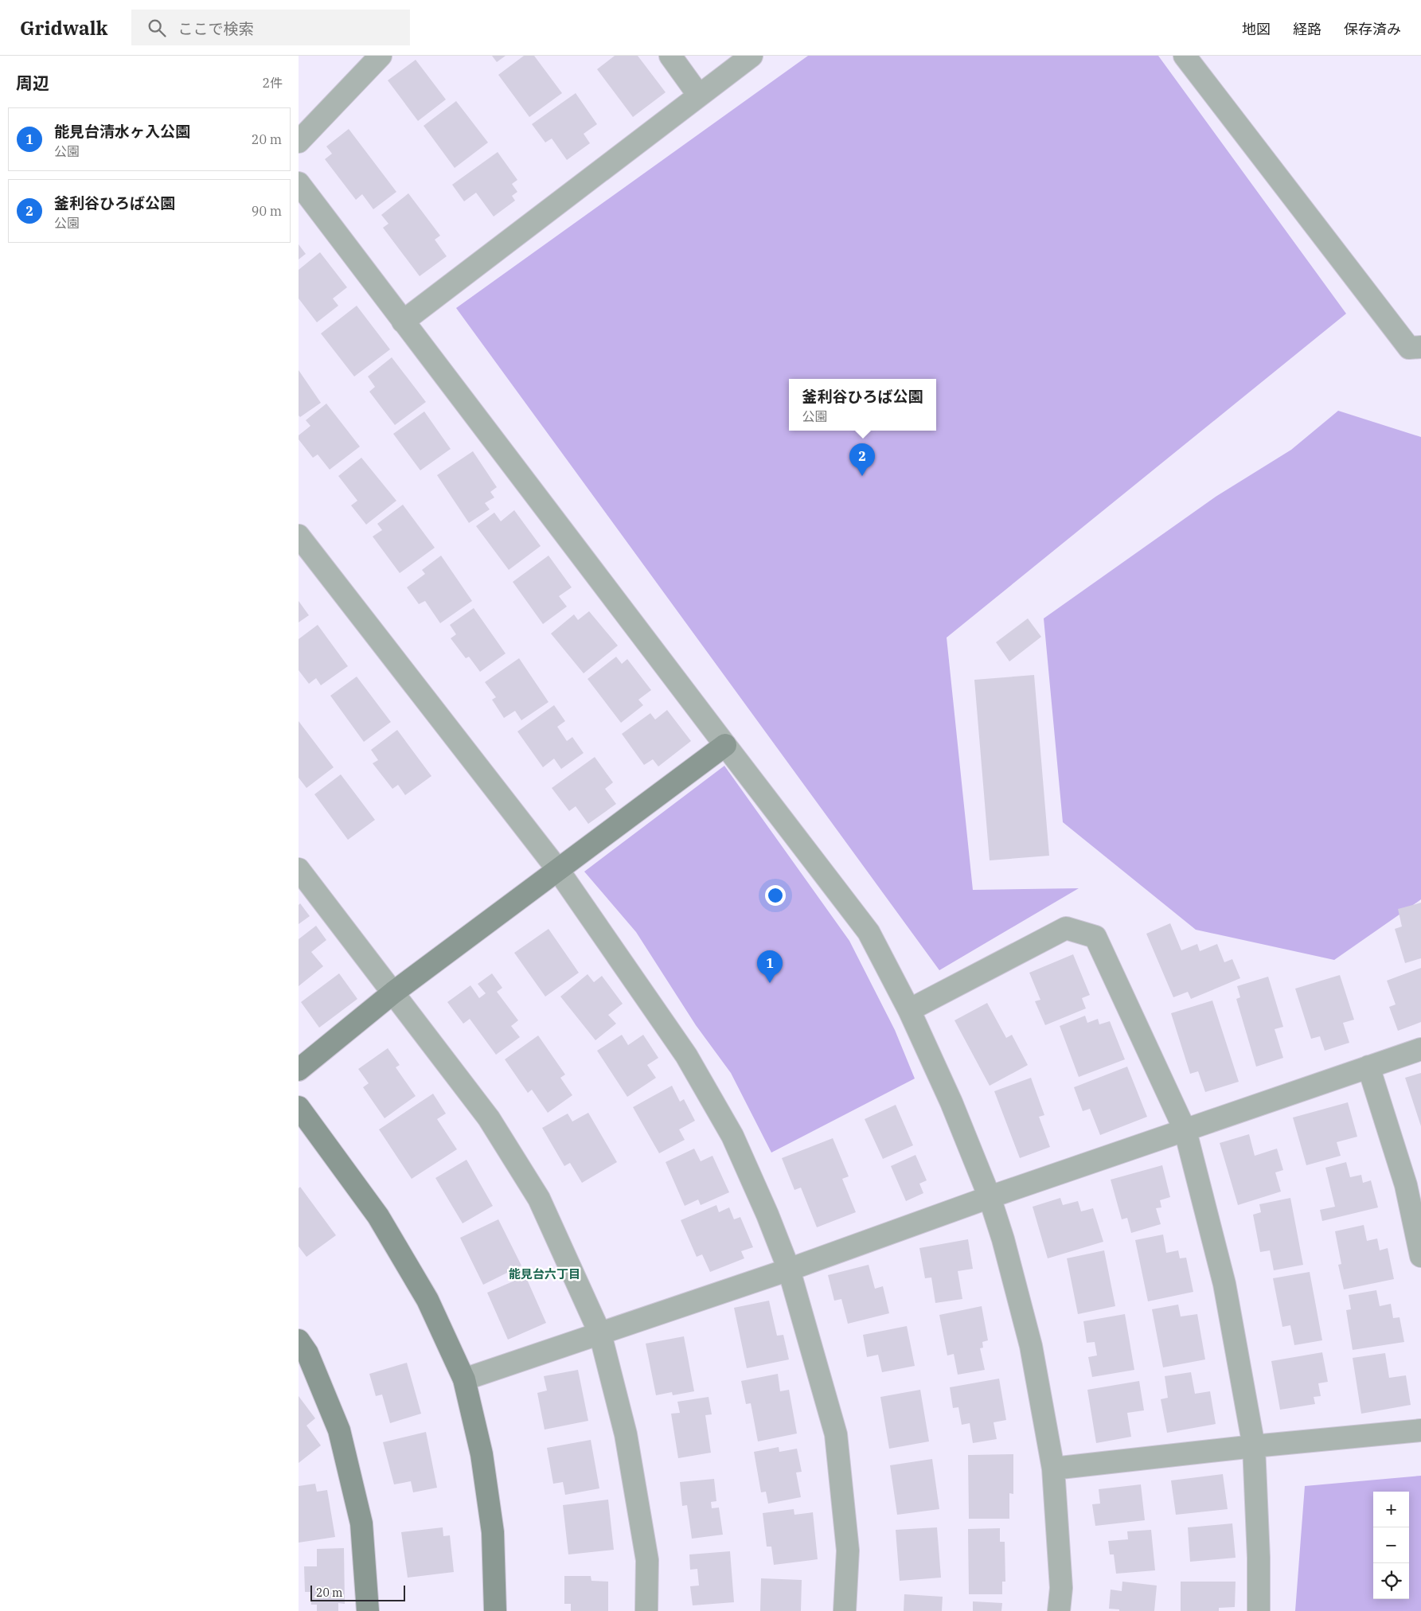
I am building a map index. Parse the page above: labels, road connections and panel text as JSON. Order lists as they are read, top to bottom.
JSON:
{
  "districts": ["能見台六丁目"],
  "scale_bar": "20 m",
  "page": {
    "header": "Gridwalk",
    "search": "ここで検索",
    "nav": ["地図", "経路", "保存済み"],
    "heading": ["周辺", "2件"],
    "list": [
      {
        "mark": "1",
        "name": "能見台清水ヶ入公園",
        "note": "公園",
        "value": "20 m"
      },
      {
        "mark": "2",
        "name": "釜利谷ひろば公園",
        "note": "公園",
        "value": "90 m"
      }
    ],
    "popup": ["釜利谷ひろば公園", "公園"],
    "pins": ["2", "1"],
    "map_buttons": ["+", "−"],
    "scale": "20 m"
  }
}
